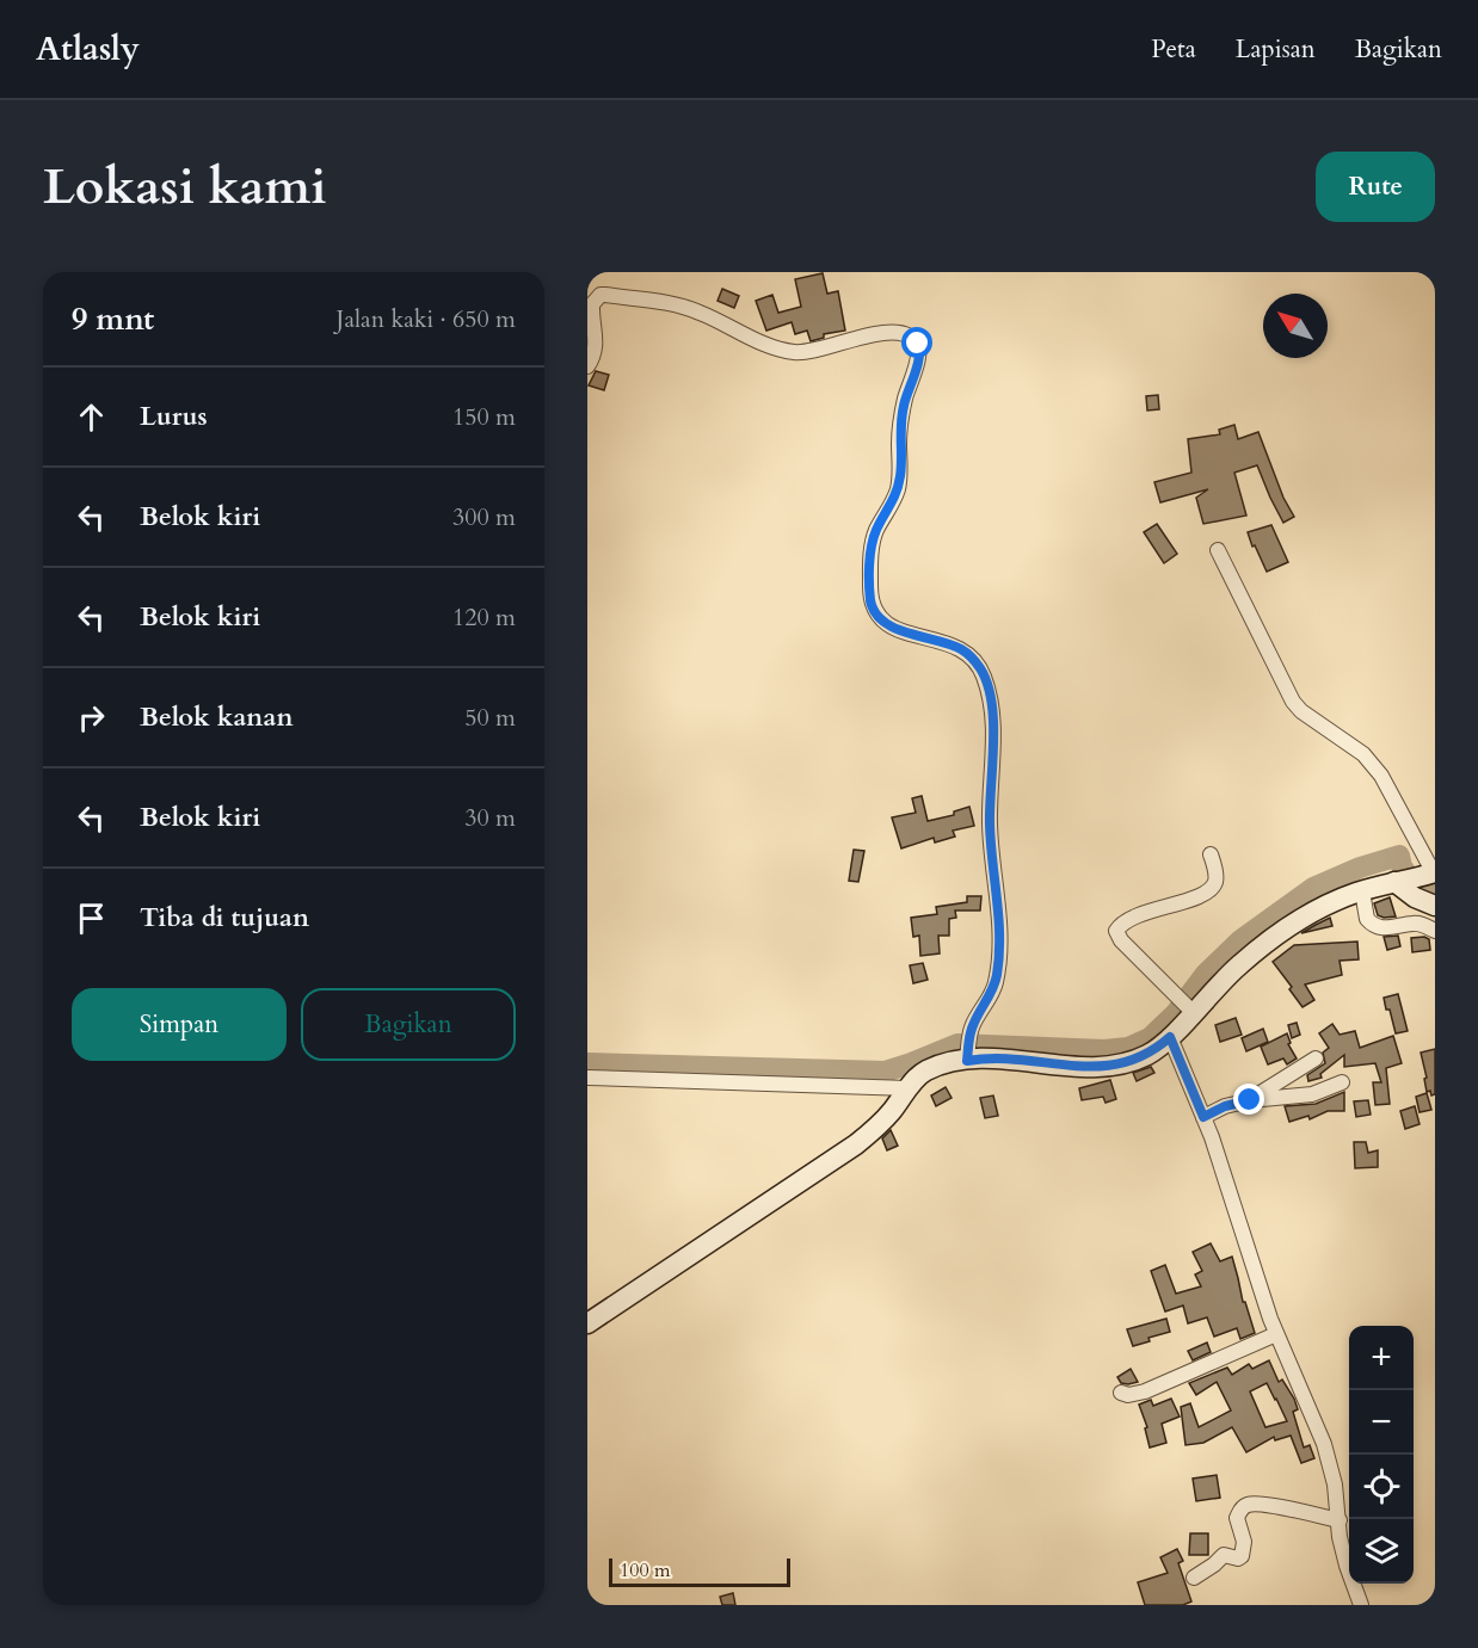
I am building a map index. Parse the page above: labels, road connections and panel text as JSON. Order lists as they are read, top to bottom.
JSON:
{
  "scale_bar": "100 m",
  "north": "top left",
  "page": {
    "header": "Atlasly",
    "nav": ["Peta", "Lapisan", "Bagikan"],
    "buttons": [
      "Rute",
      ["Simpan", "Bagikan"]
    ],
    "title": "Lokasi kami",
    "heading": ["9 mnt", "Jalan kaki · 650 m"],
    "list": [
      ["Lurus", "150 m"],
      ["Belok kiri", "300 m"],
      ["Belok kiri", "120 m"],
      ["Belok kanan", "50 m"],
      ["Belok kiri", "30 m"],
      "Tiba di tujuan"
    ],
    "map_buttons": ["+", "−"],
    "scale": "100 m"
  }
}
